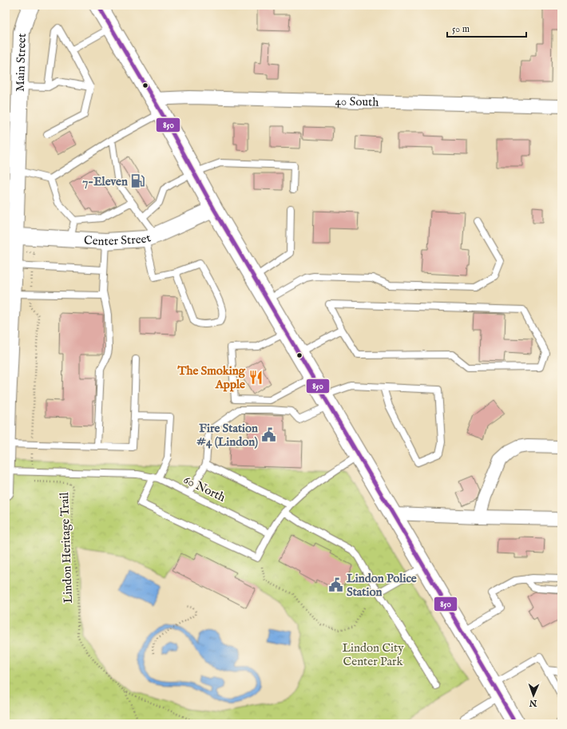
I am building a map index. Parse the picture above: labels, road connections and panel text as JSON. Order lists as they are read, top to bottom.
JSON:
{
  "streets": {
    "street": ["Main Street", "40 South", "Center Street"],
    "lane": ["60 North"],
    "path": ["Lindon Heritage Trail"]
  },
  "crossings": [
    ["Main Street", "Center Street"],
    ["Main Street", "60 North"],
    ["60 North", "Lindon Heritage Trail"]
  ],
  "parks": ["Lindon City Center Park"],
  "places": {
    "fuel station": ["7-Eleven"],
    "restaurant": ["The Smoking Apple"],
    "public building": ["Fire Station #4 (Lindon)", "Lindon Police Station"]
  },
  "lines": ["transit line 850"],
  "scale_bar": "50 m",
  "north": "bottom"
}
